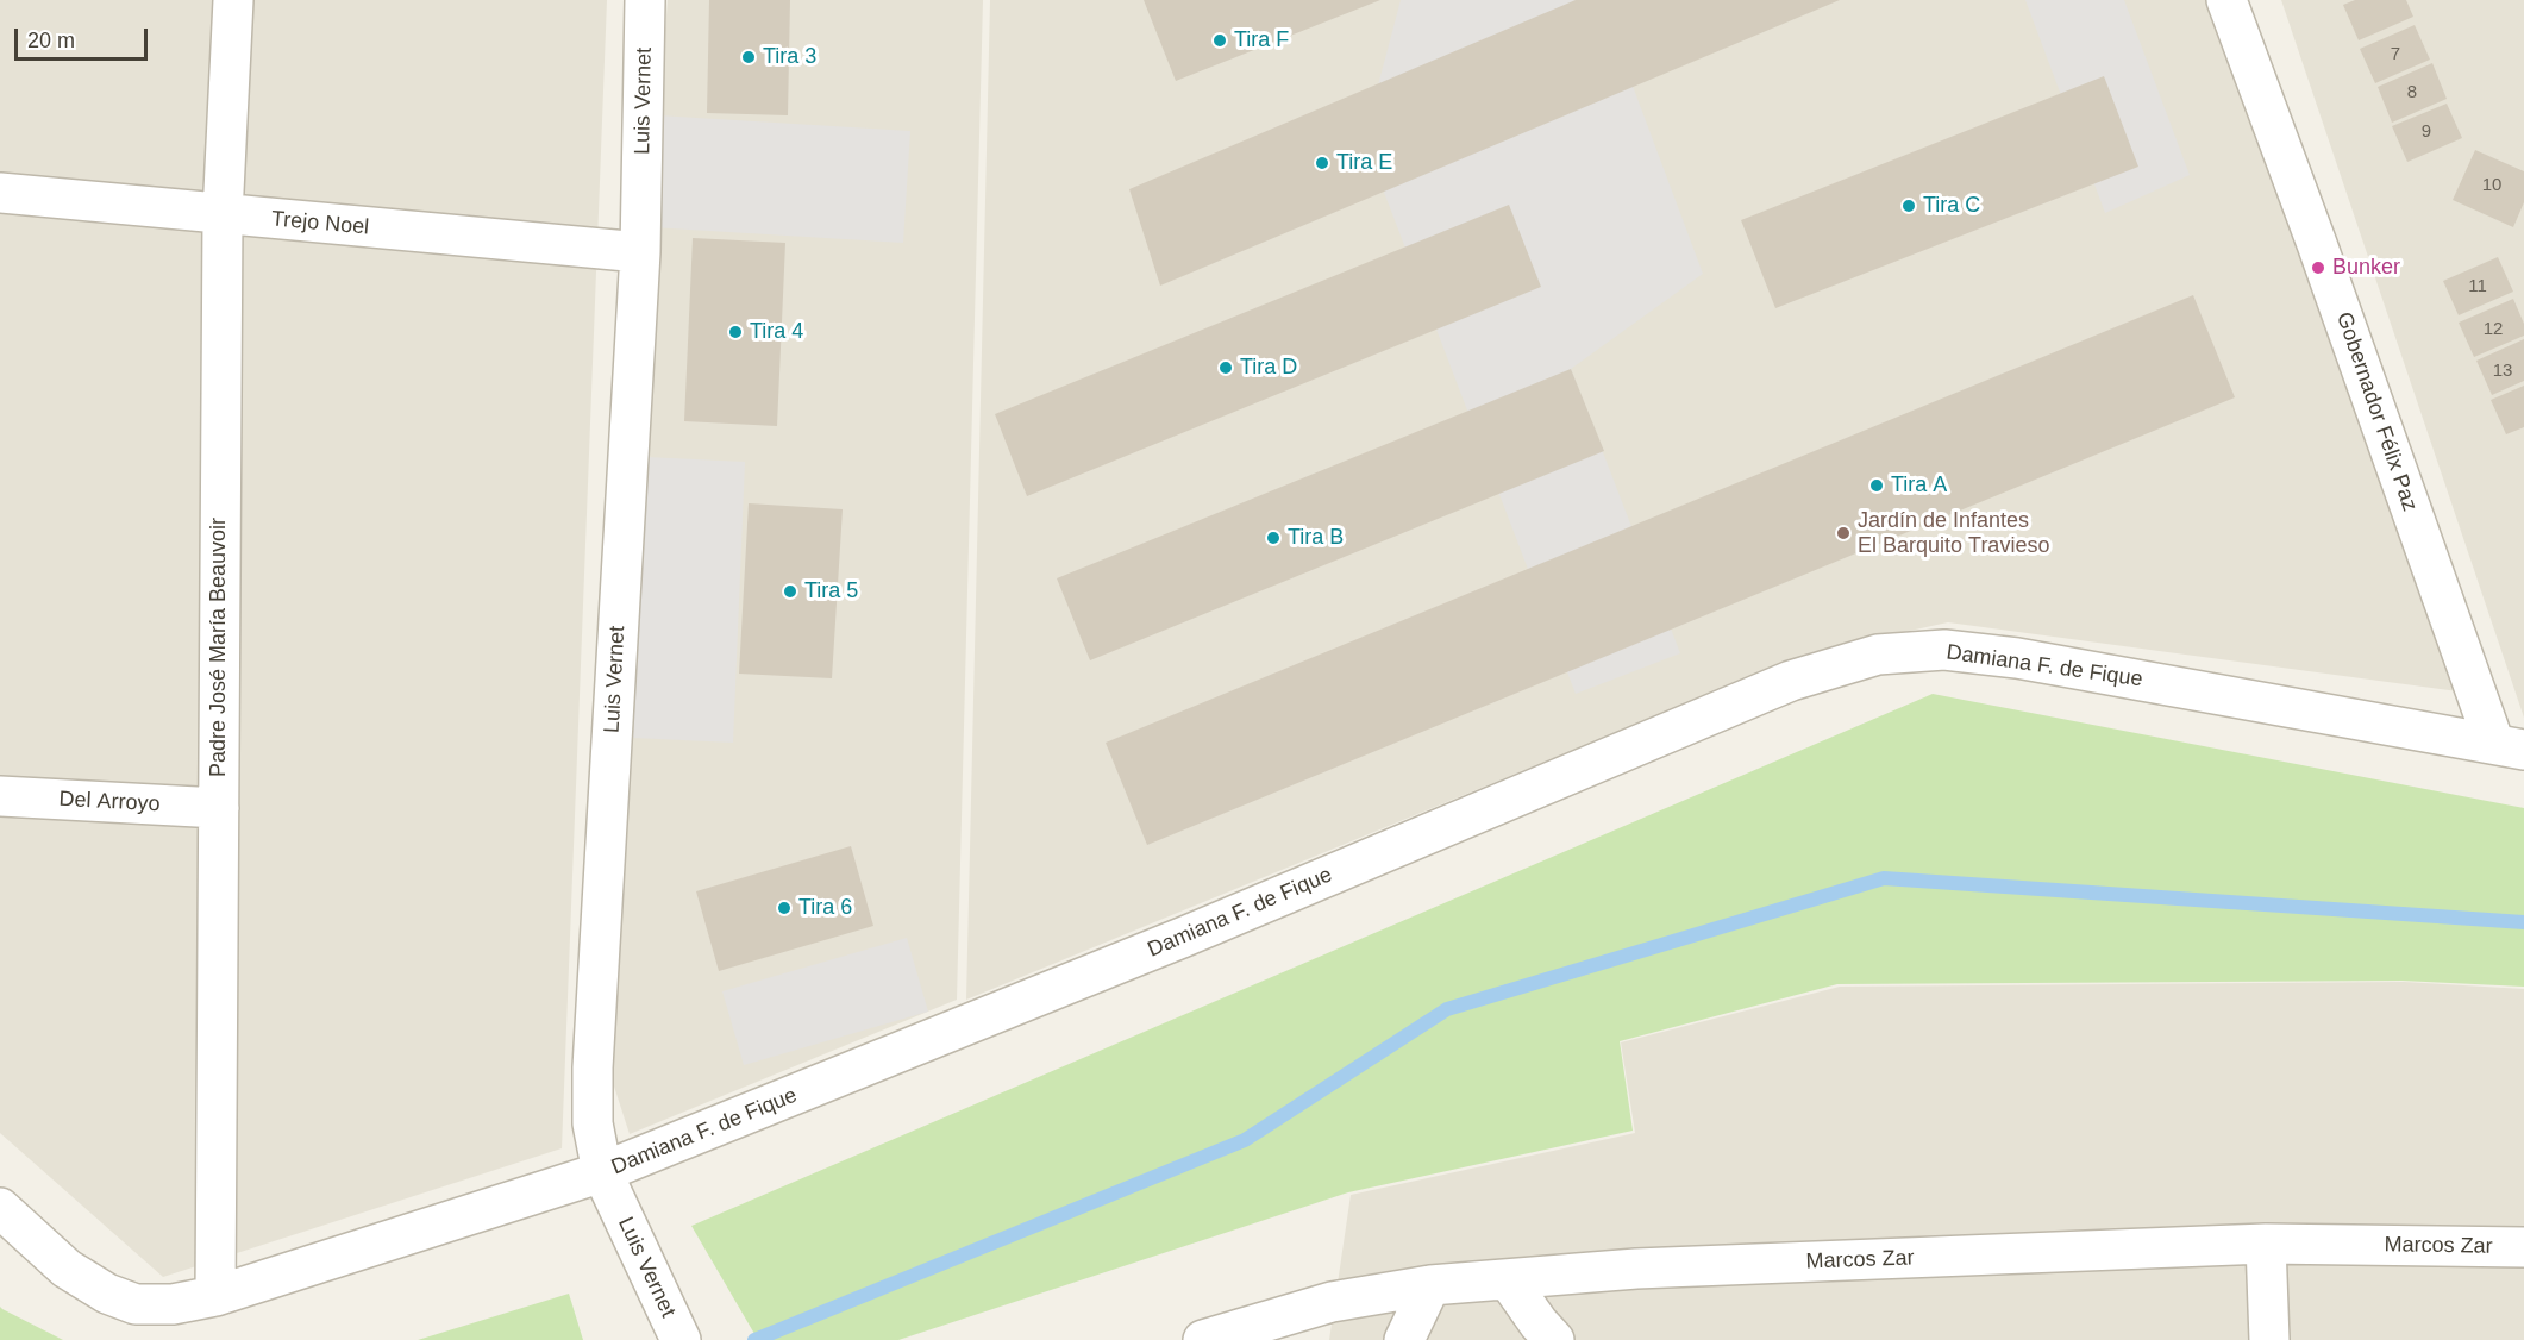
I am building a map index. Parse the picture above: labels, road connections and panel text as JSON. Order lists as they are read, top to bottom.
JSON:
{
  "streets": {
    "street": [
      "Luis Vernet",
      "Trejo Noel",
      "Gobernador Félix Paz",
      "Padre José María Beauvoir",
      "Damiana F. de Fique",
      "Del Arroyo",
      "Marcos Zar"
    ]
  },
  "crossings": [
    ["Luis Vernet", "Trejo Noel"],
    ["Luis Vernet", "Damiana F. de Fique"],
    ["Trejo Noel", "Padre José María Beauvoir"],
    ["Gobernador Félix Paz", "Damiana F. de Fique"],
    ["Padre José María Beauvoir", "Damiana F. de Fique"],
    ["Padre José María Beauvoir", "Del Arroyo"]
  ],
  "places": [
    "Tira F",
    "Tira 3",
    "Tira E",
    "Tira C",
    "Bunker",
    "Tira 4",
    "Tira D",
    "Tira A",
    "Jardín de Infantes El Barquito Travieso",
    "Tira B",
    "Tira 5",
    "Tira 6"
  ],
  "house_numbers": [
    "7",
    "8",
    "9",
    "10",
    "11",
    "12",
    "13"
  ],
  "scale_bar": "20 m"
}
